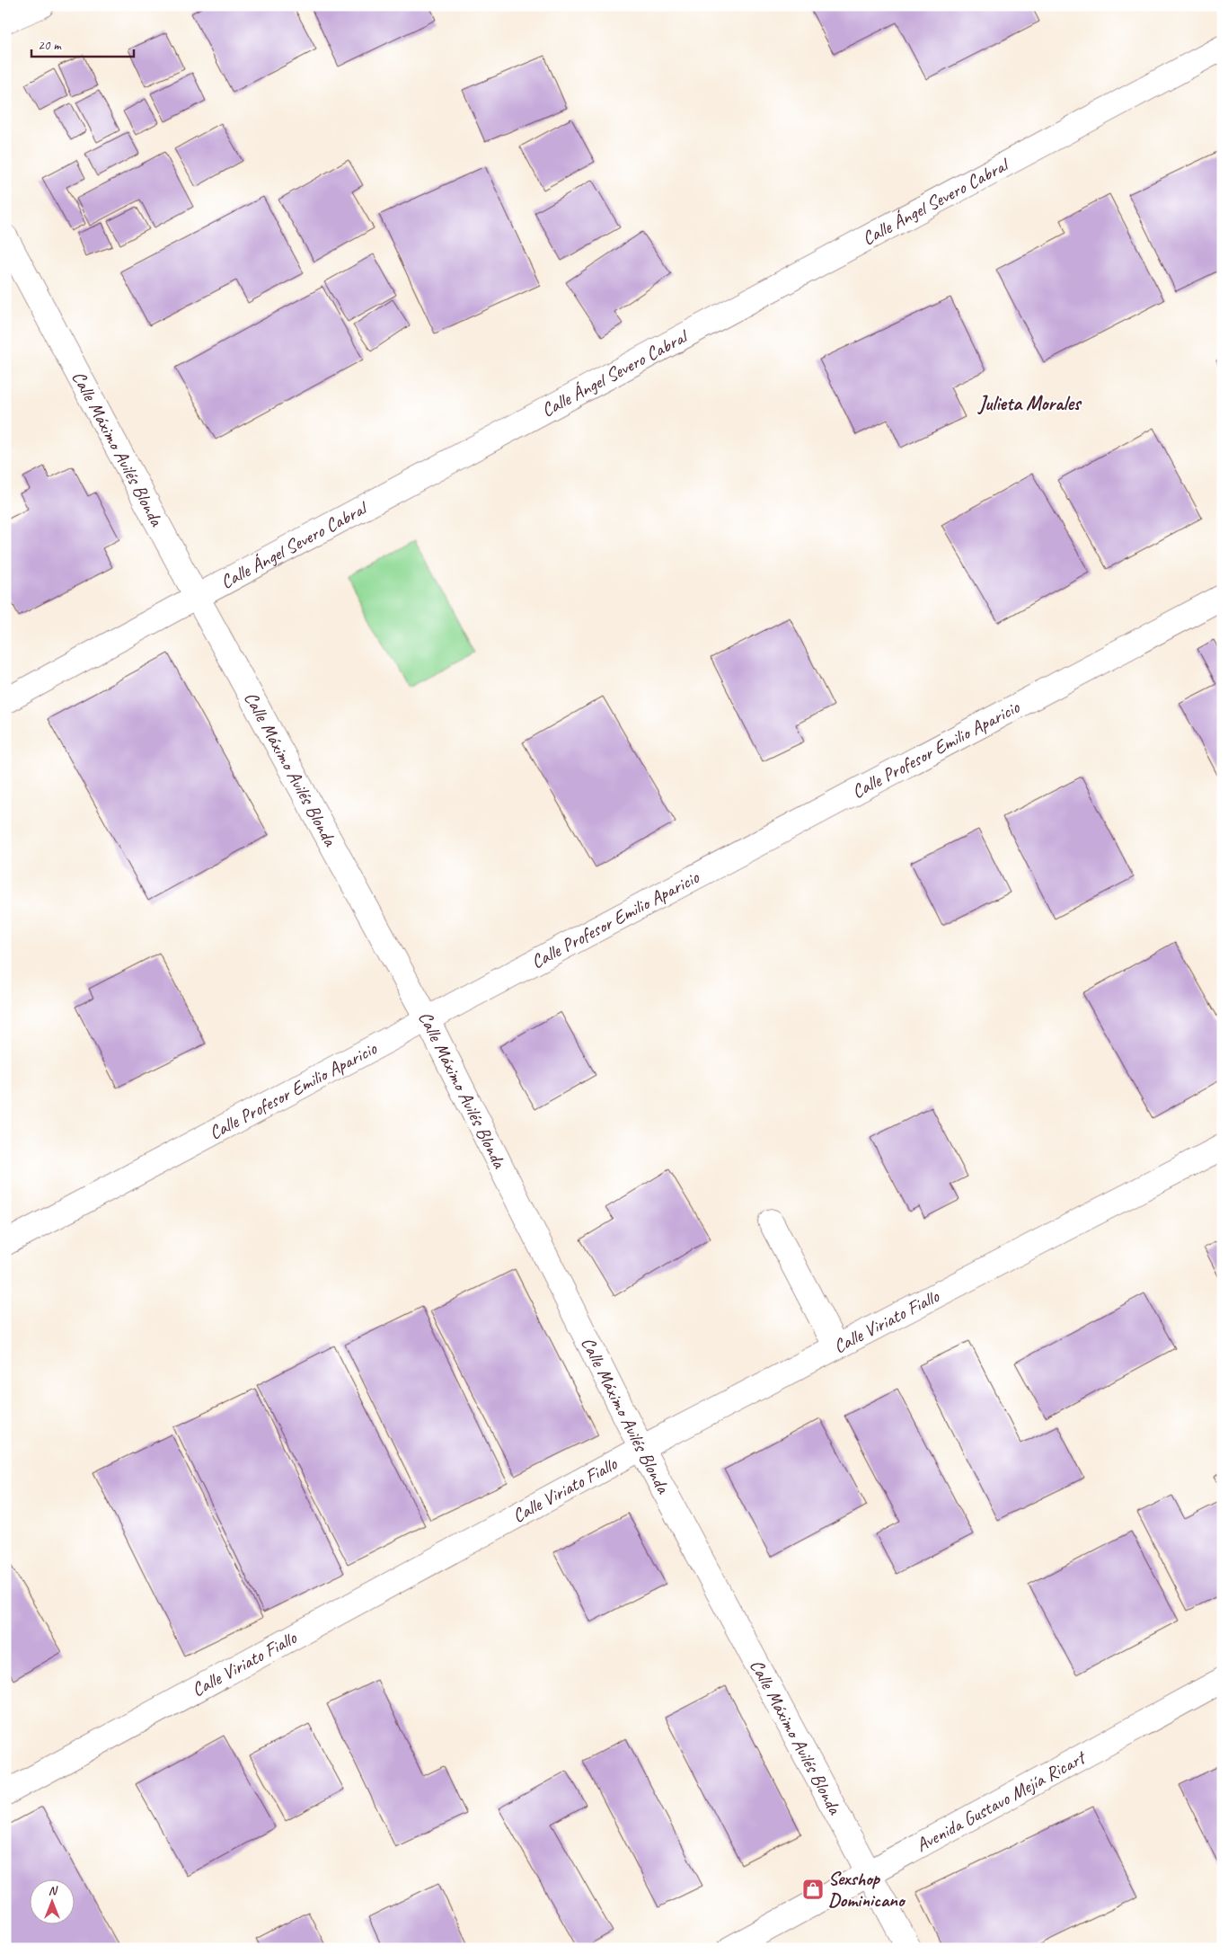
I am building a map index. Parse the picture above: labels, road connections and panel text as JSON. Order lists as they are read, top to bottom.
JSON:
{
  "streets": {
    "street": [
      "Calle Ángel Severo Cabral",
      "Calle Máximo Avilés Blonda",
      "Calle Profesor Emilio Aparicio",
      "Calle Viriato Fiallo",
      "Avenida Gustavo Mejía Ricart"
    ]
  },
  "crossings": [
    ["Calle Ángel Severo Cabral", "Calle Máximo Avilés Blonda"],
    ["Calle Máximo Avilés Blonda", "Calle Profesor Emilio Aparicio"],
    ["Calle Máximo Avilés Blonda", "Calle Viriato Fiallo"],
    ["Calle Máximo Avilés Blonda", "Avenida Gustavo Mejía Ricart"]
  ],
  "districts": ["Julieta Morales"],
  "places": {
    "shop": ["Sexshop Dominicano"]
  },
  "scale_bar": "20 m",
  "north": "top"
}
